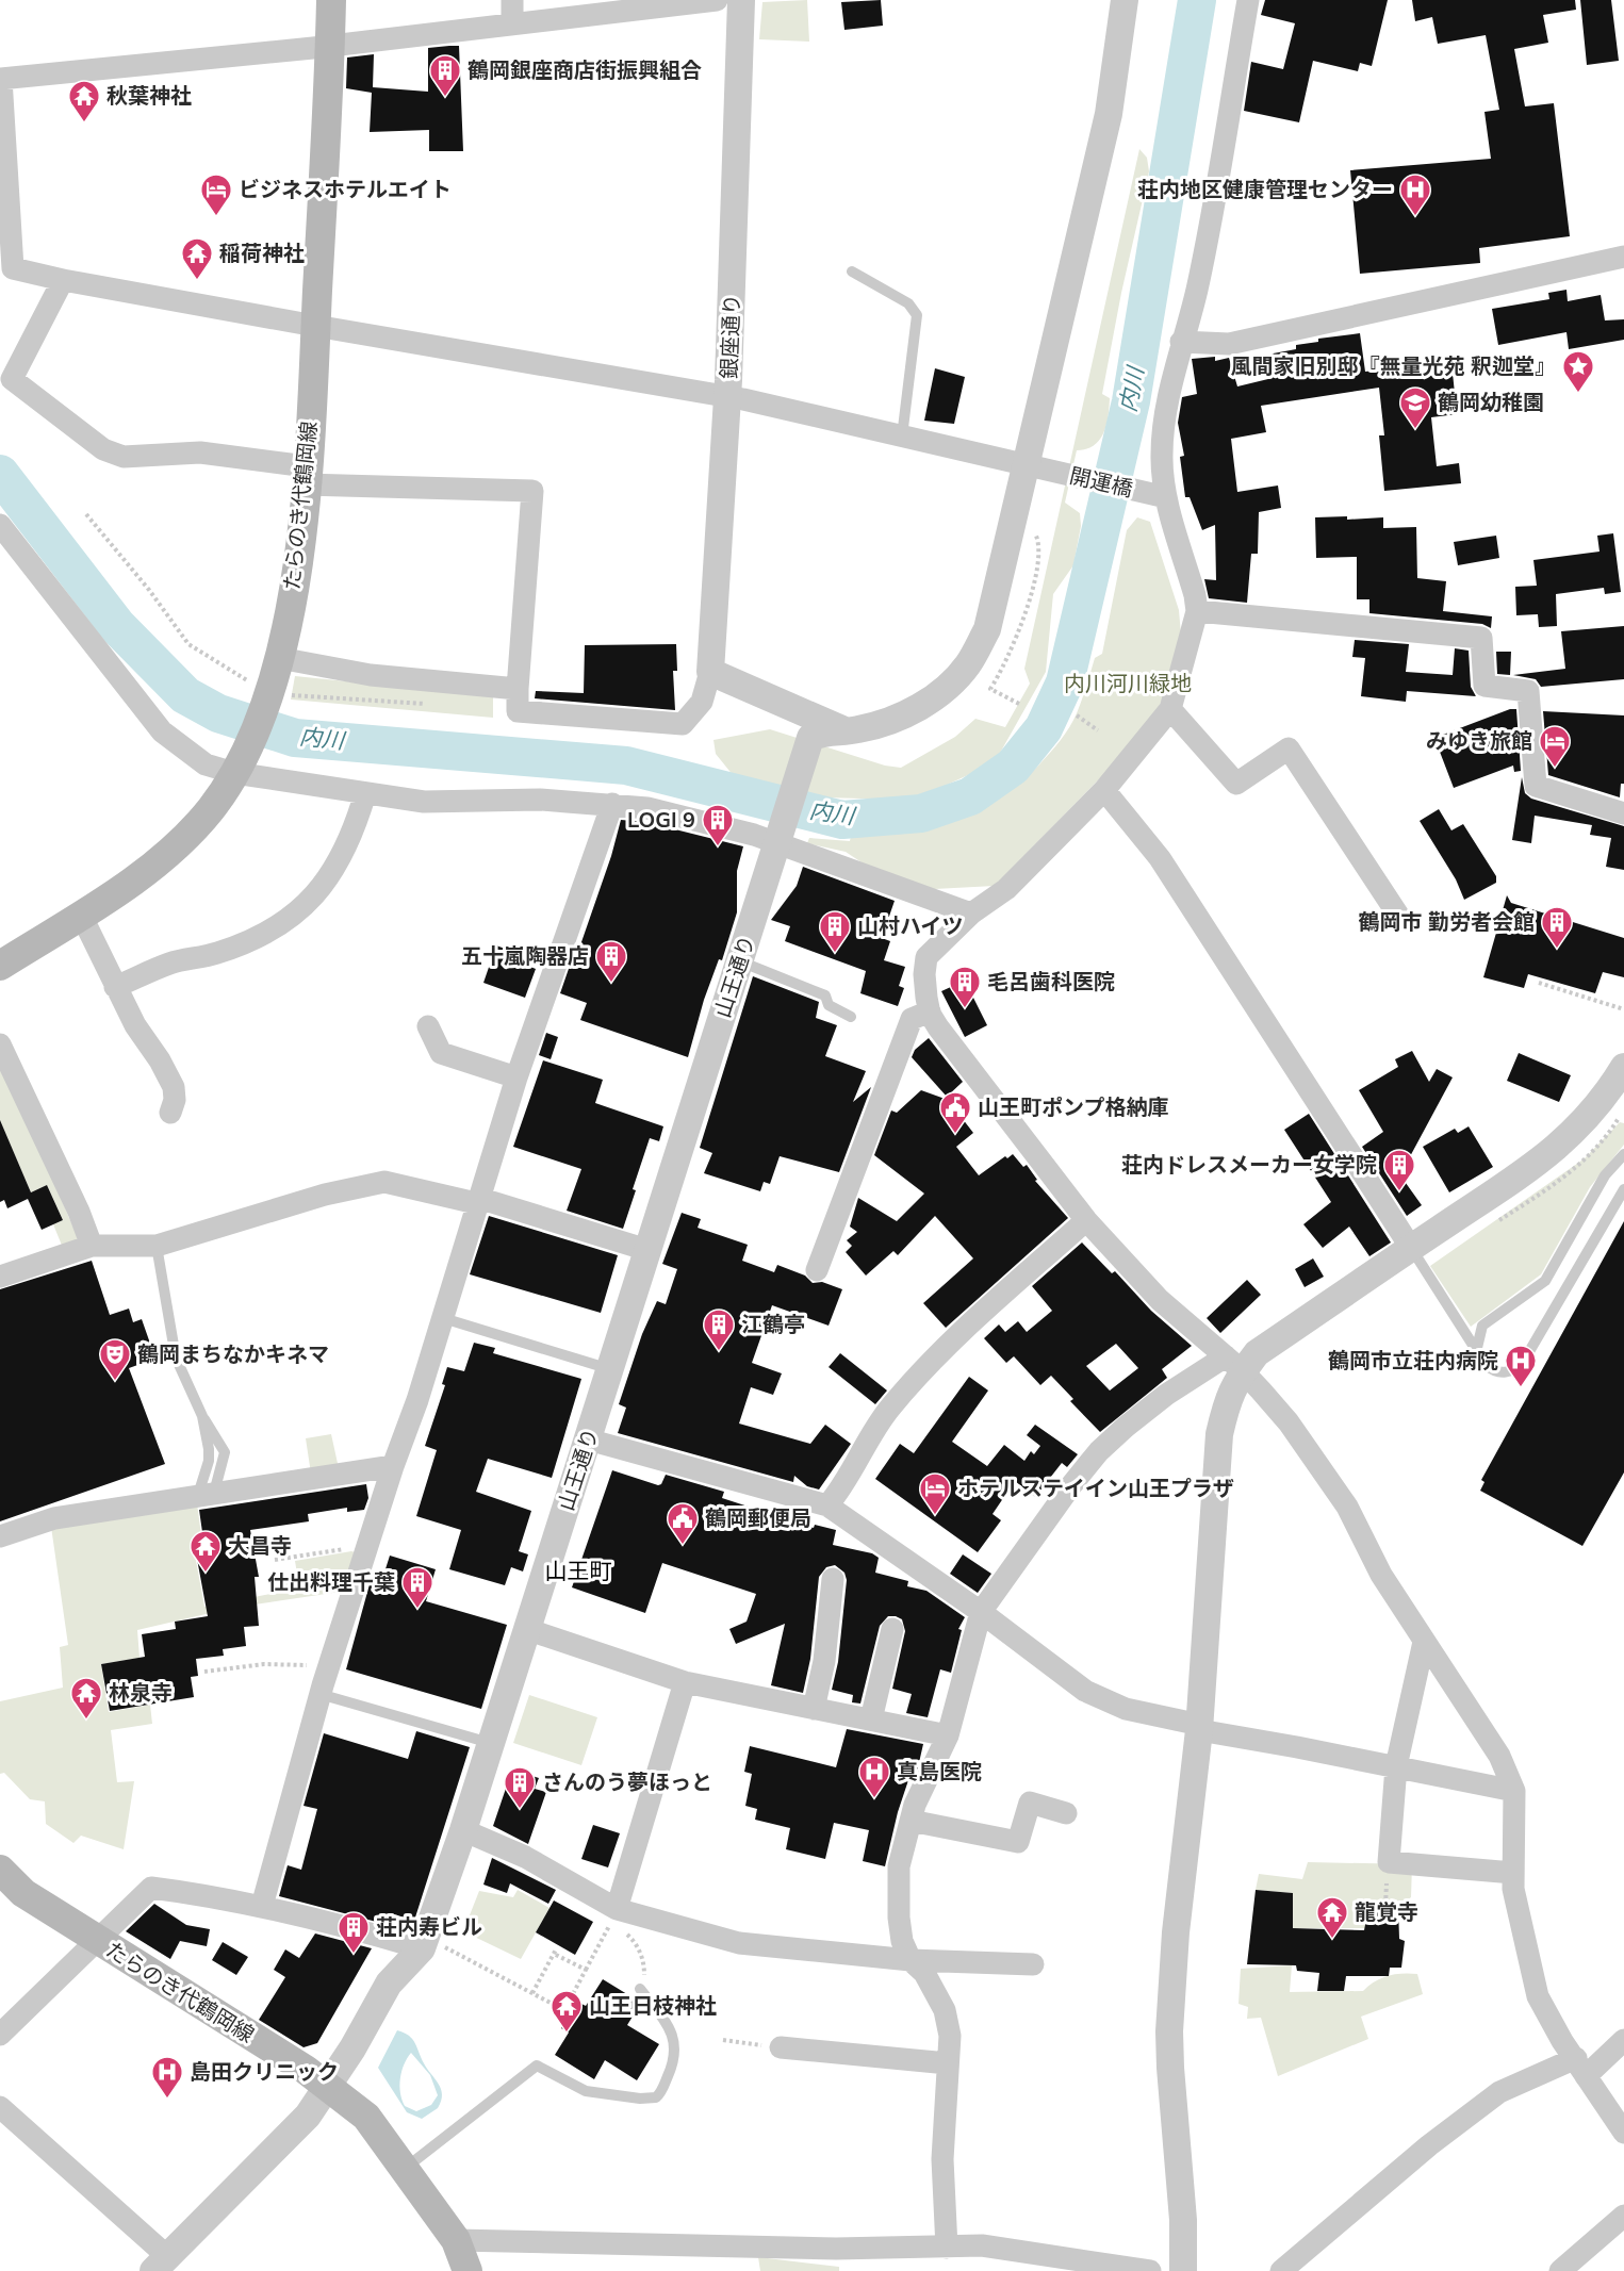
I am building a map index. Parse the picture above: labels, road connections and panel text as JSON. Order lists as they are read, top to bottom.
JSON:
{
  "streets": {
    "main road": ["たらのき代鶴岡線"],
    "street": ["銀座通り", "開運橋", "山王通り"]
  },
  "crossings": [
    ["銀座通り", "開運橋"],
    ["開運橋", "たらのき代鶴岡線"],
    ["たらのき代鶴岡線", "山王通り"]
  ],
  "districts": ["山王町"],
  "water": ["内川"],
  "parks": ["内川河川緑地"],
  "places": {
    "building": [
      "鶴岡銀座商店街振興組合",
      "LOGI 9",
      "鶴岡市 勤労者会館",
      "山村ハイツ",
      "五十嵐陶器店",
      "毛呂歯科医院",
      "荘内ドレスメーカー女学院",
      "江鶴亭",
      "仕出料理千葉",
      "さんのう夢ほっと",
      "荘内寿ビル"
    ],
    "temple": [
      "秋葉神社",
      "稲荷神社",
      "大昌寺",
      "林泉寺",
      "龍覚寺",
      "山王日枝神社"
    ],
    "hotel": ["ビジネスホテルエイト", "みゆき旅館", "ホテルステイイン山王プラザ"],
    "hospital": [
      "荘内地区健康管理センター",
      "鶴岡市立荘内病院",
      "真島医院",
      "島田クリニック"
    ],
    "place": ["風間家旧別邸『無量光苑 釈迦堂』"],
    "school or university": ["鶴岡幼稚園"],
    "public building": ["山王町ポンプ格納庫", "鶴岡郵便局"],
    "theatre": ["鶴岡まちなかキネマ"]
  }
}
